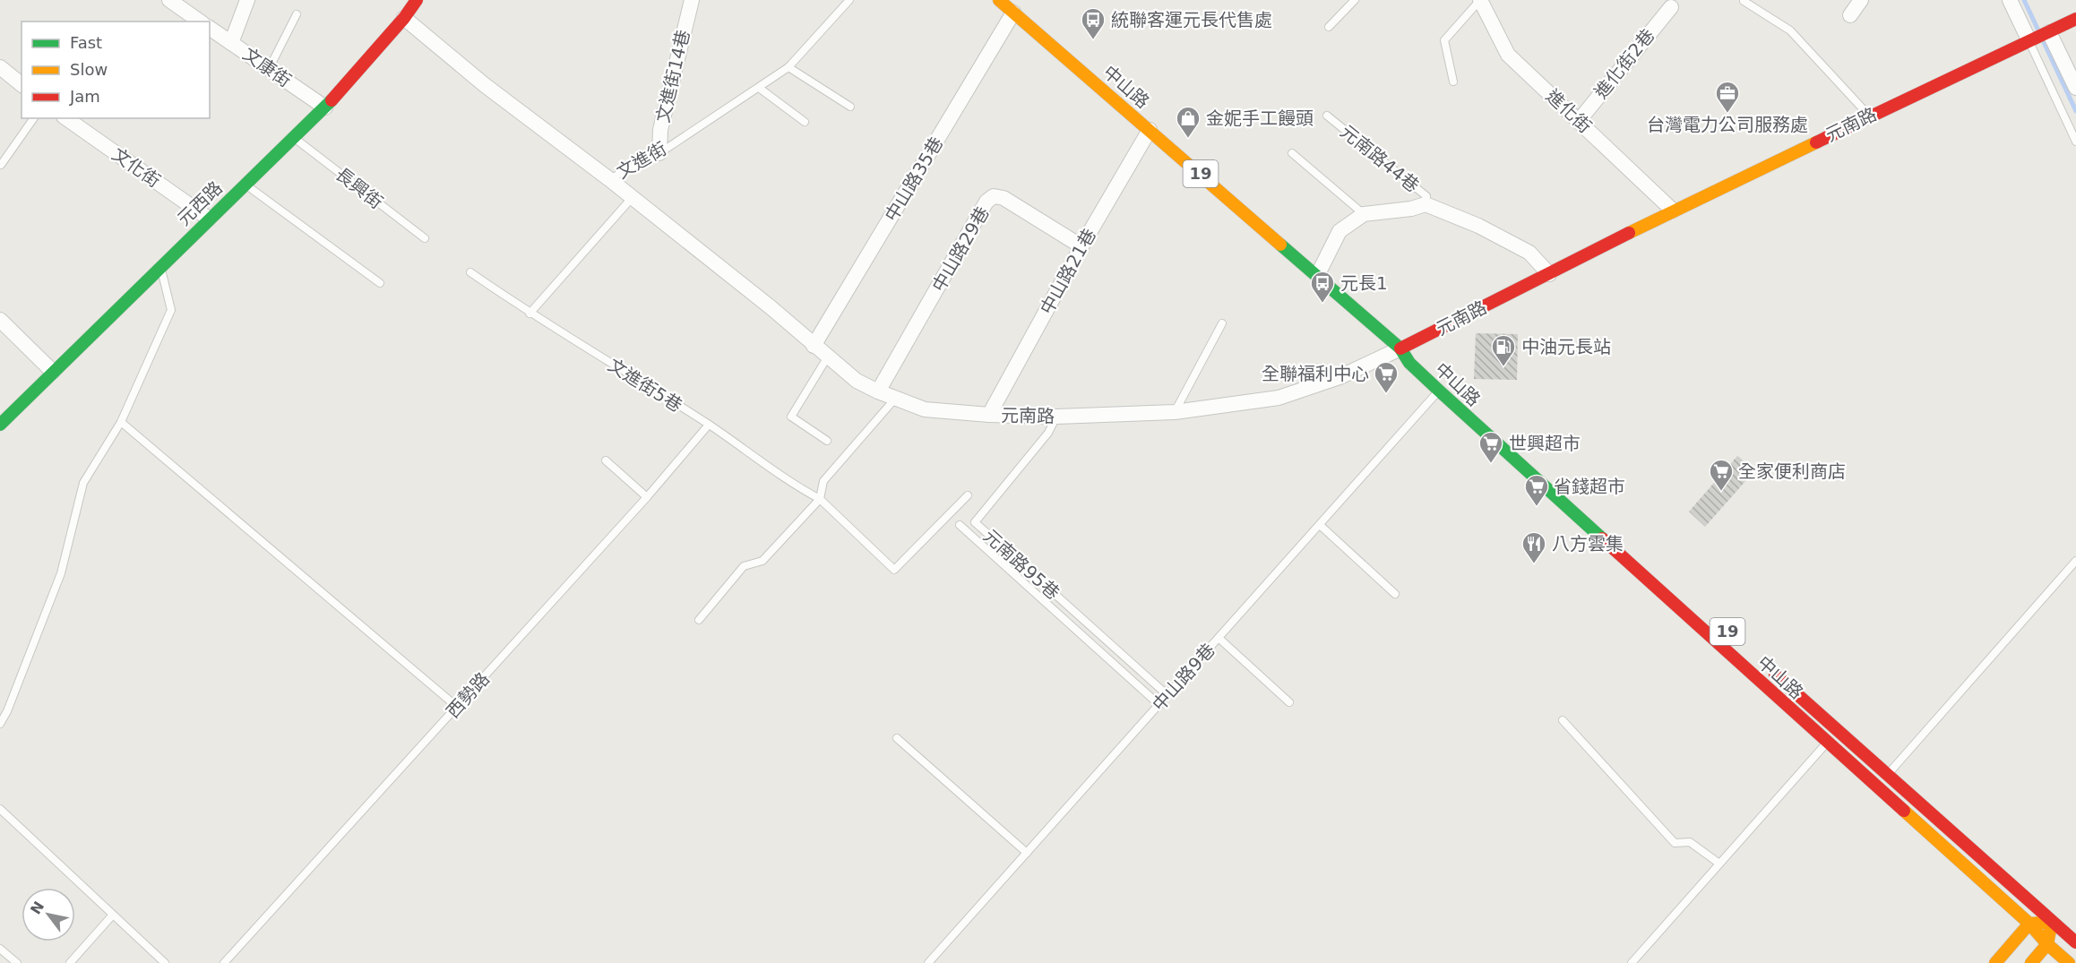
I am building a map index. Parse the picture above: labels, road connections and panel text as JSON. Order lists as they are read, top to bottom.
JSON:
{
  "streets": {
    "main road": [
      "中山路",
      "元南路",
      "19",
      "元西路"
    ],
    "street": [
      "進化街2巷",
      "文康街",
      "文進街14巷",
      "進化街",
      "元南路44巷",
      "文進街",
      "文化街",
      "中山路35巷",
      "中山路29巷",
      "中山路21巷"
    ],
    "lane": [
      "長興街",
      "文進街5巷",
      "元南路95巷",
      "中山路9巷",
      "西勢路"
    ]
  },
  "crossings": [
    ["進化街2巷", "進化街"],
    ["文康街", "元西路"],
    ["文進街14巷", "文進街"],
    ["中山路", "元南路"],
    ["中山路", "元南路44巷"],
    ["中山路", "中山路35巷"],
    ["中山路", "中山路21巷"],
    ["中山路", "中山路9巷"],
    ["進化街", "元南路"],
    ["元南路", "元南路44巷"],
    ["元南路", "中山路35巷"],
    ["元南路", "中山路29巷"],
    ["元南路", "中山路21巷"],
    ["元南路", "元南路95巷"],
    ["文進街", "元西路"],
    ["文化街", "元西路"],
    ["長興街", "元西路"],
    ["中山路29巷", "中山路21巷"],
    ["文進街5巷", "西勢路"],
    ["元南路95巷", "中山路9巷"]
  ],
  "places": {
    "bus stop": ["統聯客運元長代售處", "元長1"],
    "office": ["台灣電力公司服務處"],
    "shop": ["金妮手工饅頭"],
    "fuel station": ["中油元長站"],
    "supermarket": [
      "全聯福利中心",
      "世興超市",
      "全家便利商店",
      "省錢超市"
    ],
    "restaurant": ["八方雲集"]
  },
  "legend": ["Fast", "Slow", "Jam"],
  "north": "top left"
}
